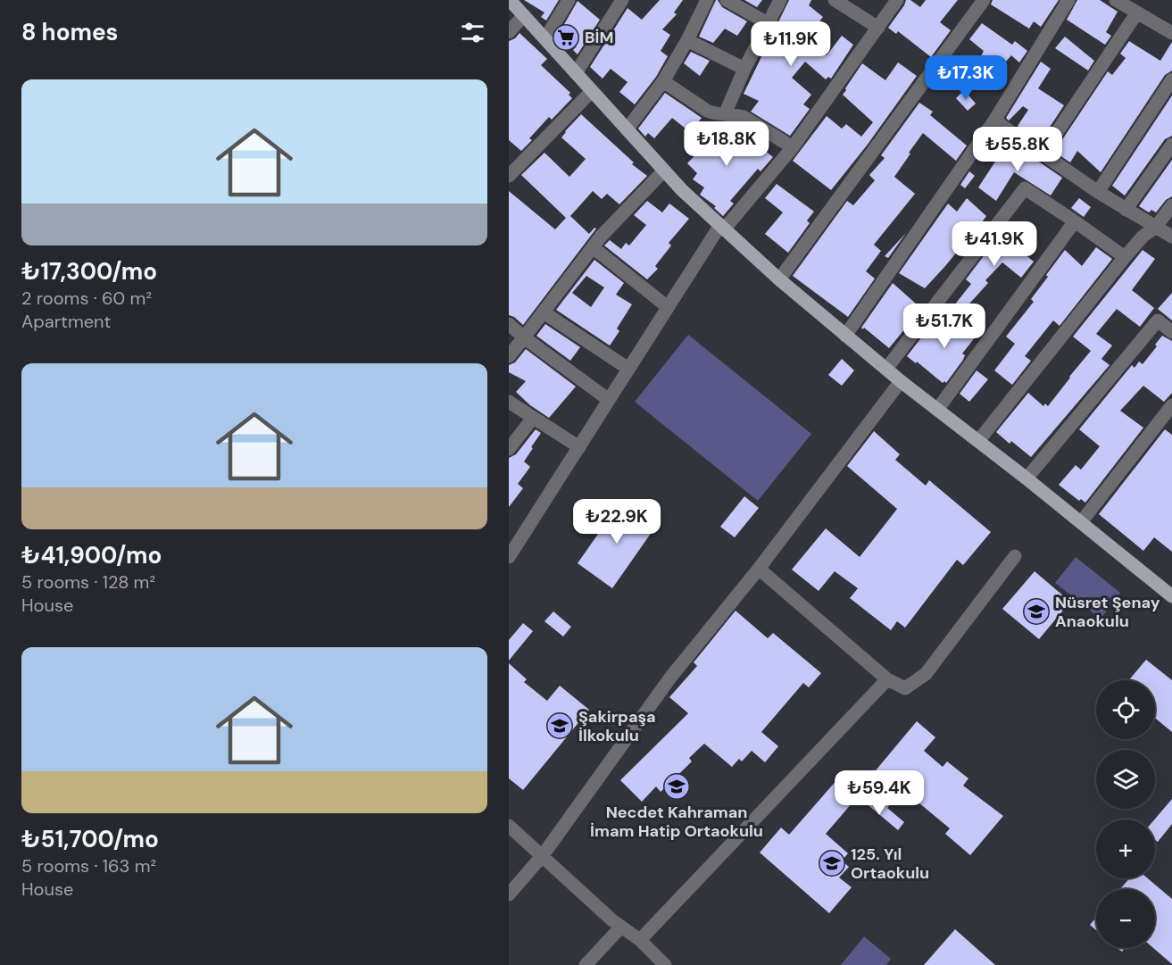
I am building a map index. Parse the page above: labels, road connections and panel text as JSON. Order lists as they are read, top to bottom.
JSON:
{
  "places": {
    "supermarket": ["BİM"],
    "school or university": [
      "Nüsret Şenay Anaokulu",
      "Şakirpaşa İlkokulu",
      "Necdet Kahraman İmam Hatip Ortaokulu",
      "125. Yıl Ortaokulu"
    ]
  },
  "page": {
    "heading": "8 homes",
    "price": [
      "₺11.9K",
      "₺17.3K",
      "₺18.8K",
      "₺55.8K",
      "₺41.9K",
      "₺51.7K",
      "₺22.9K",
      "₺59.4K"
    ],
    "list": [
      {
        "name": "₺17,300/mo",
        "note": "2 rooms · 60 m² · Apartment"
      },
      {
        "name": "₺41,900/mo",
        "note": "5 rooms · 128 m² · House"
      },
      {
        "name": "₺51,700/mo",
        "note": "5 rooms · 163 m² · House"
      }
    ],
    "map_buttons": ["+", "−"]
  }
}
